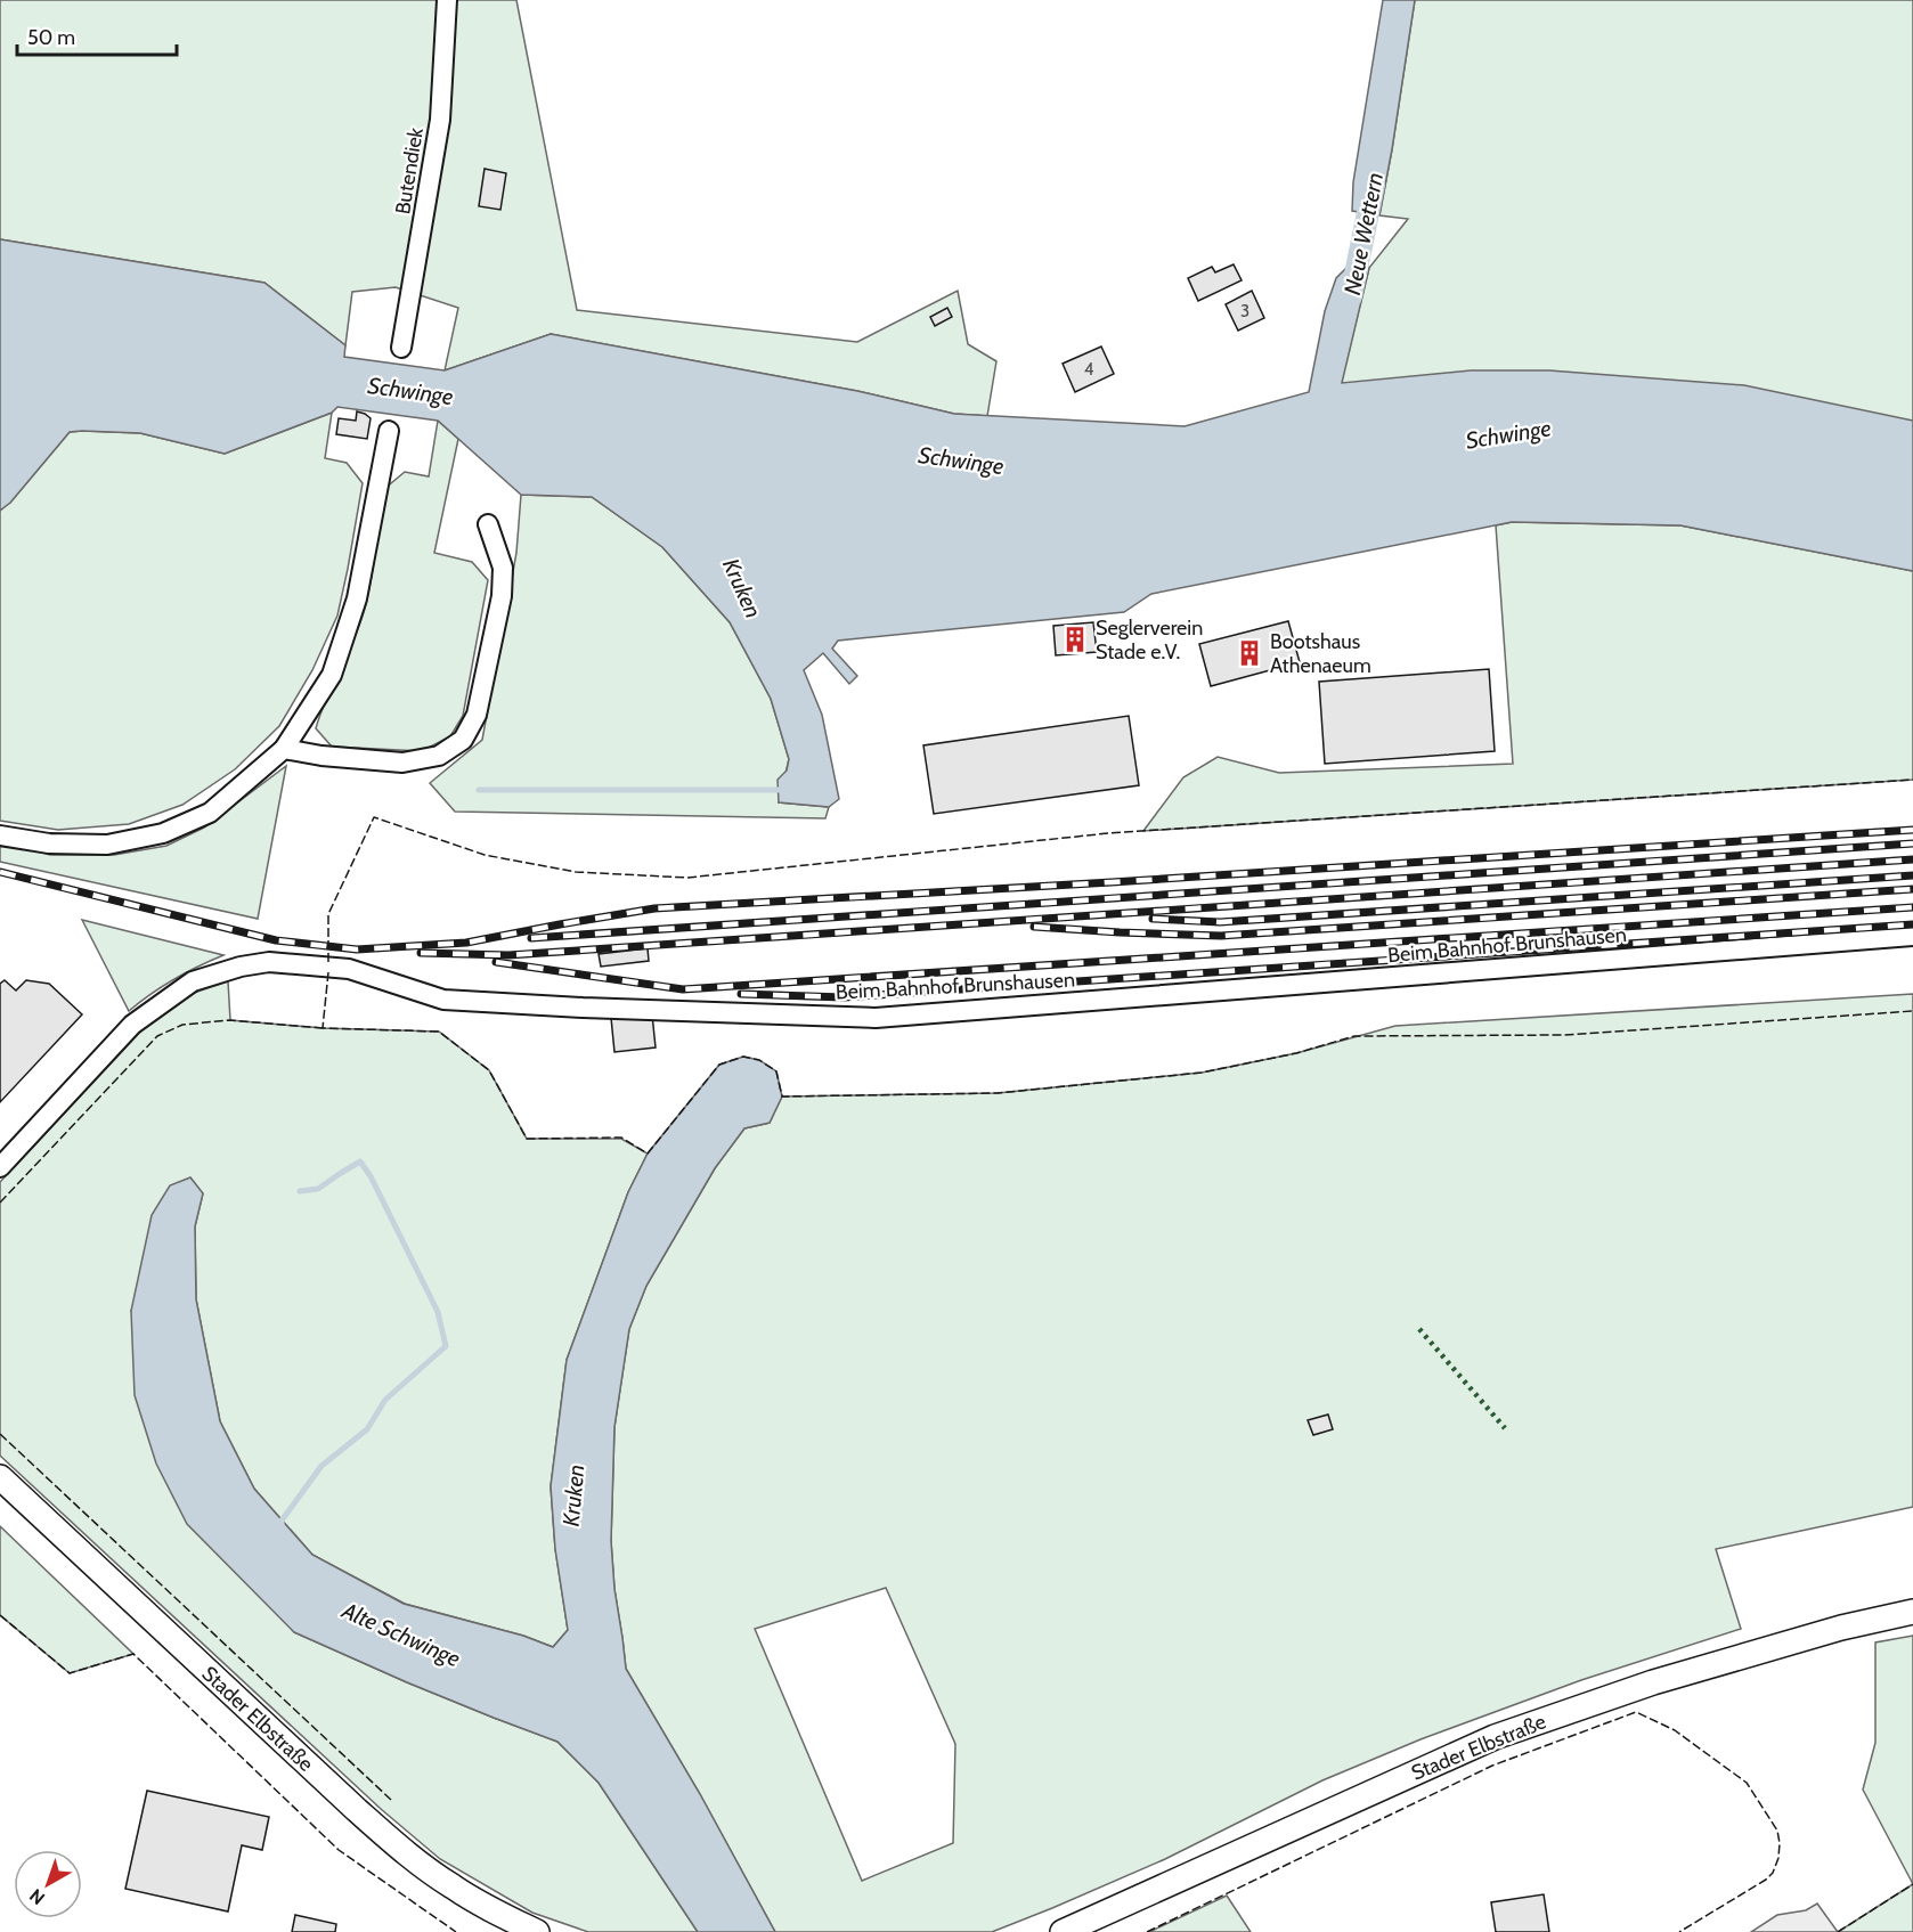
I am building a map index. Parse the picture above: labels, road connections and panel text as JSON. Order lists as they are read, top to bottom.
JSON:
{
  "streets": {
    "street": ["Butendiek", "Beim Bahnhof Brunshausen", "Stader Elbstraße"]
  },
  "water": [
    "Neue Wettern",
    "Schwinge",
    "Kruken",
    "Alte Schwinge"
  ],
  "places": {
    "building": ["Seglerverein Stade e.V.", "Bootshaus Athenaeum"]
  },
  "house_numbers": ["3", "4"],
  "scale_bar": "50 m",
  "north": "bottom left"
}
